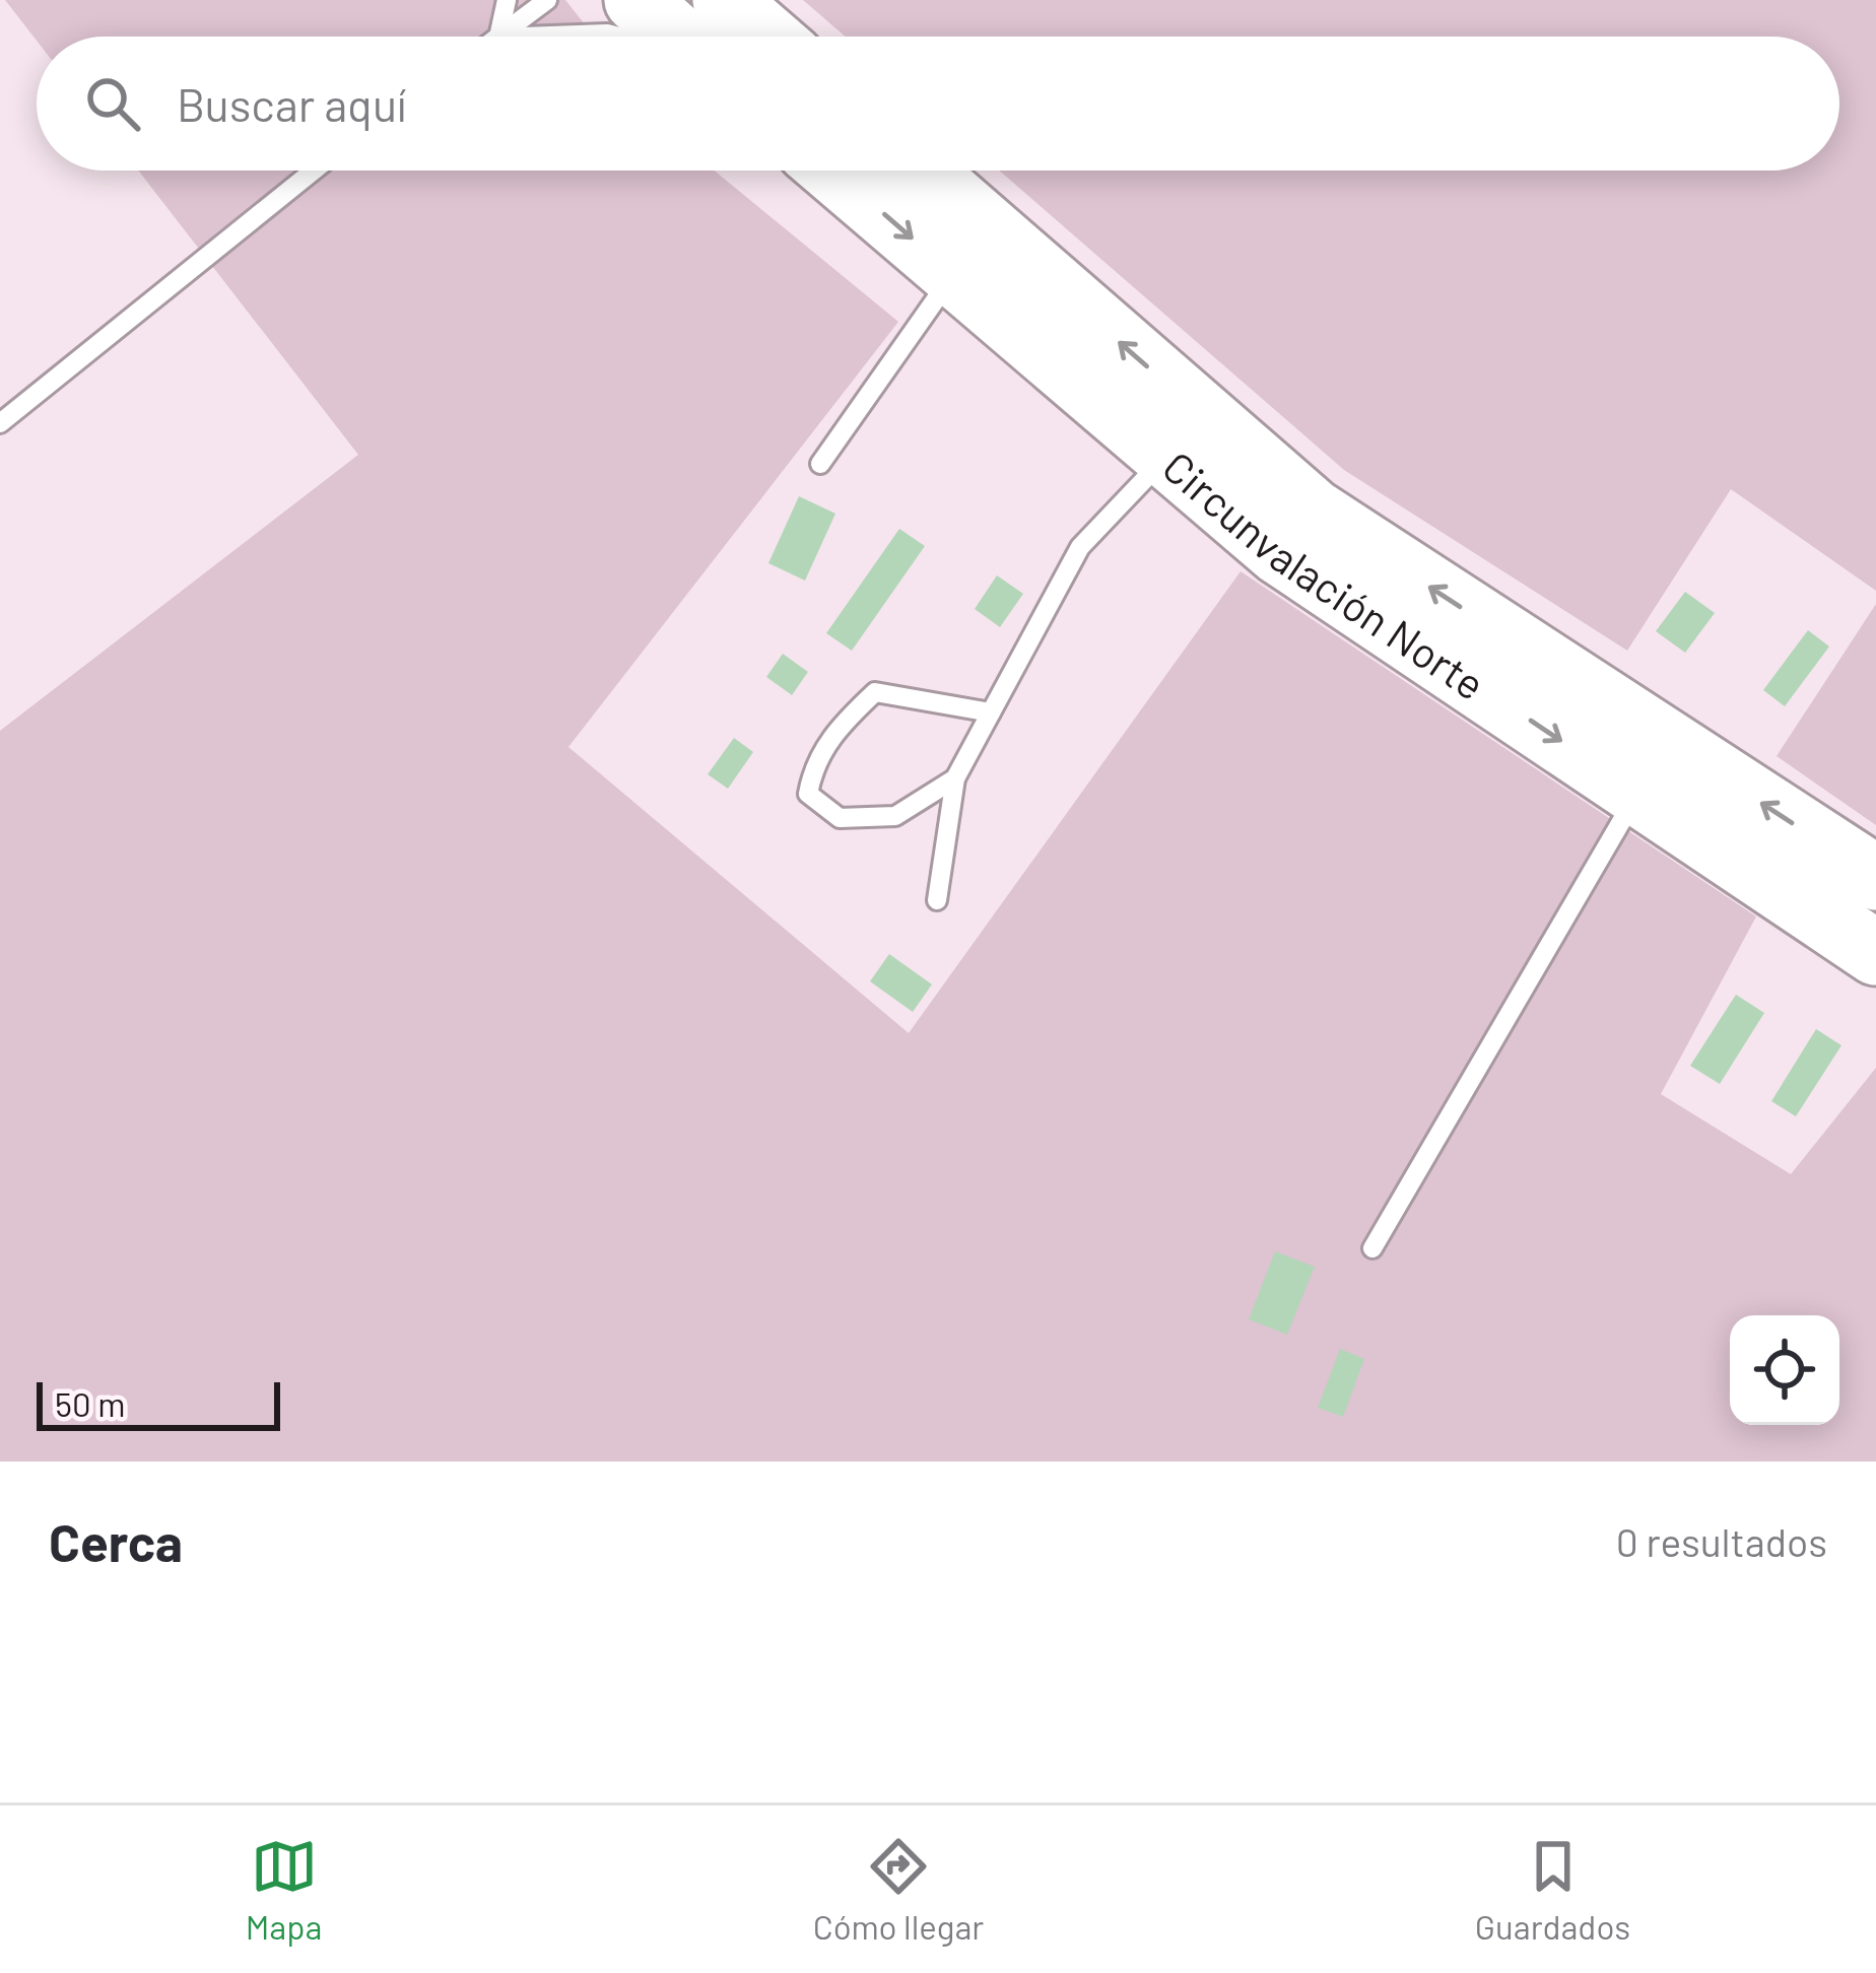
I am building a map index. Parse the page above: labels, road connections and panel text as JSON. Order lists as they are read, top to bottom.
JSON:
{
  "streets": {
    "highway": ["Circunvalación Norte"]
  },
  "scale_bar": "50 m",
  "page": {
    "search": "Buscar aquí",
    "scale": "50 m",
    "heading": ["Cerca", "0 resultados"],
    "nav": ["Mapa", "Cómo llegar", "Guardados"]
  }
}
